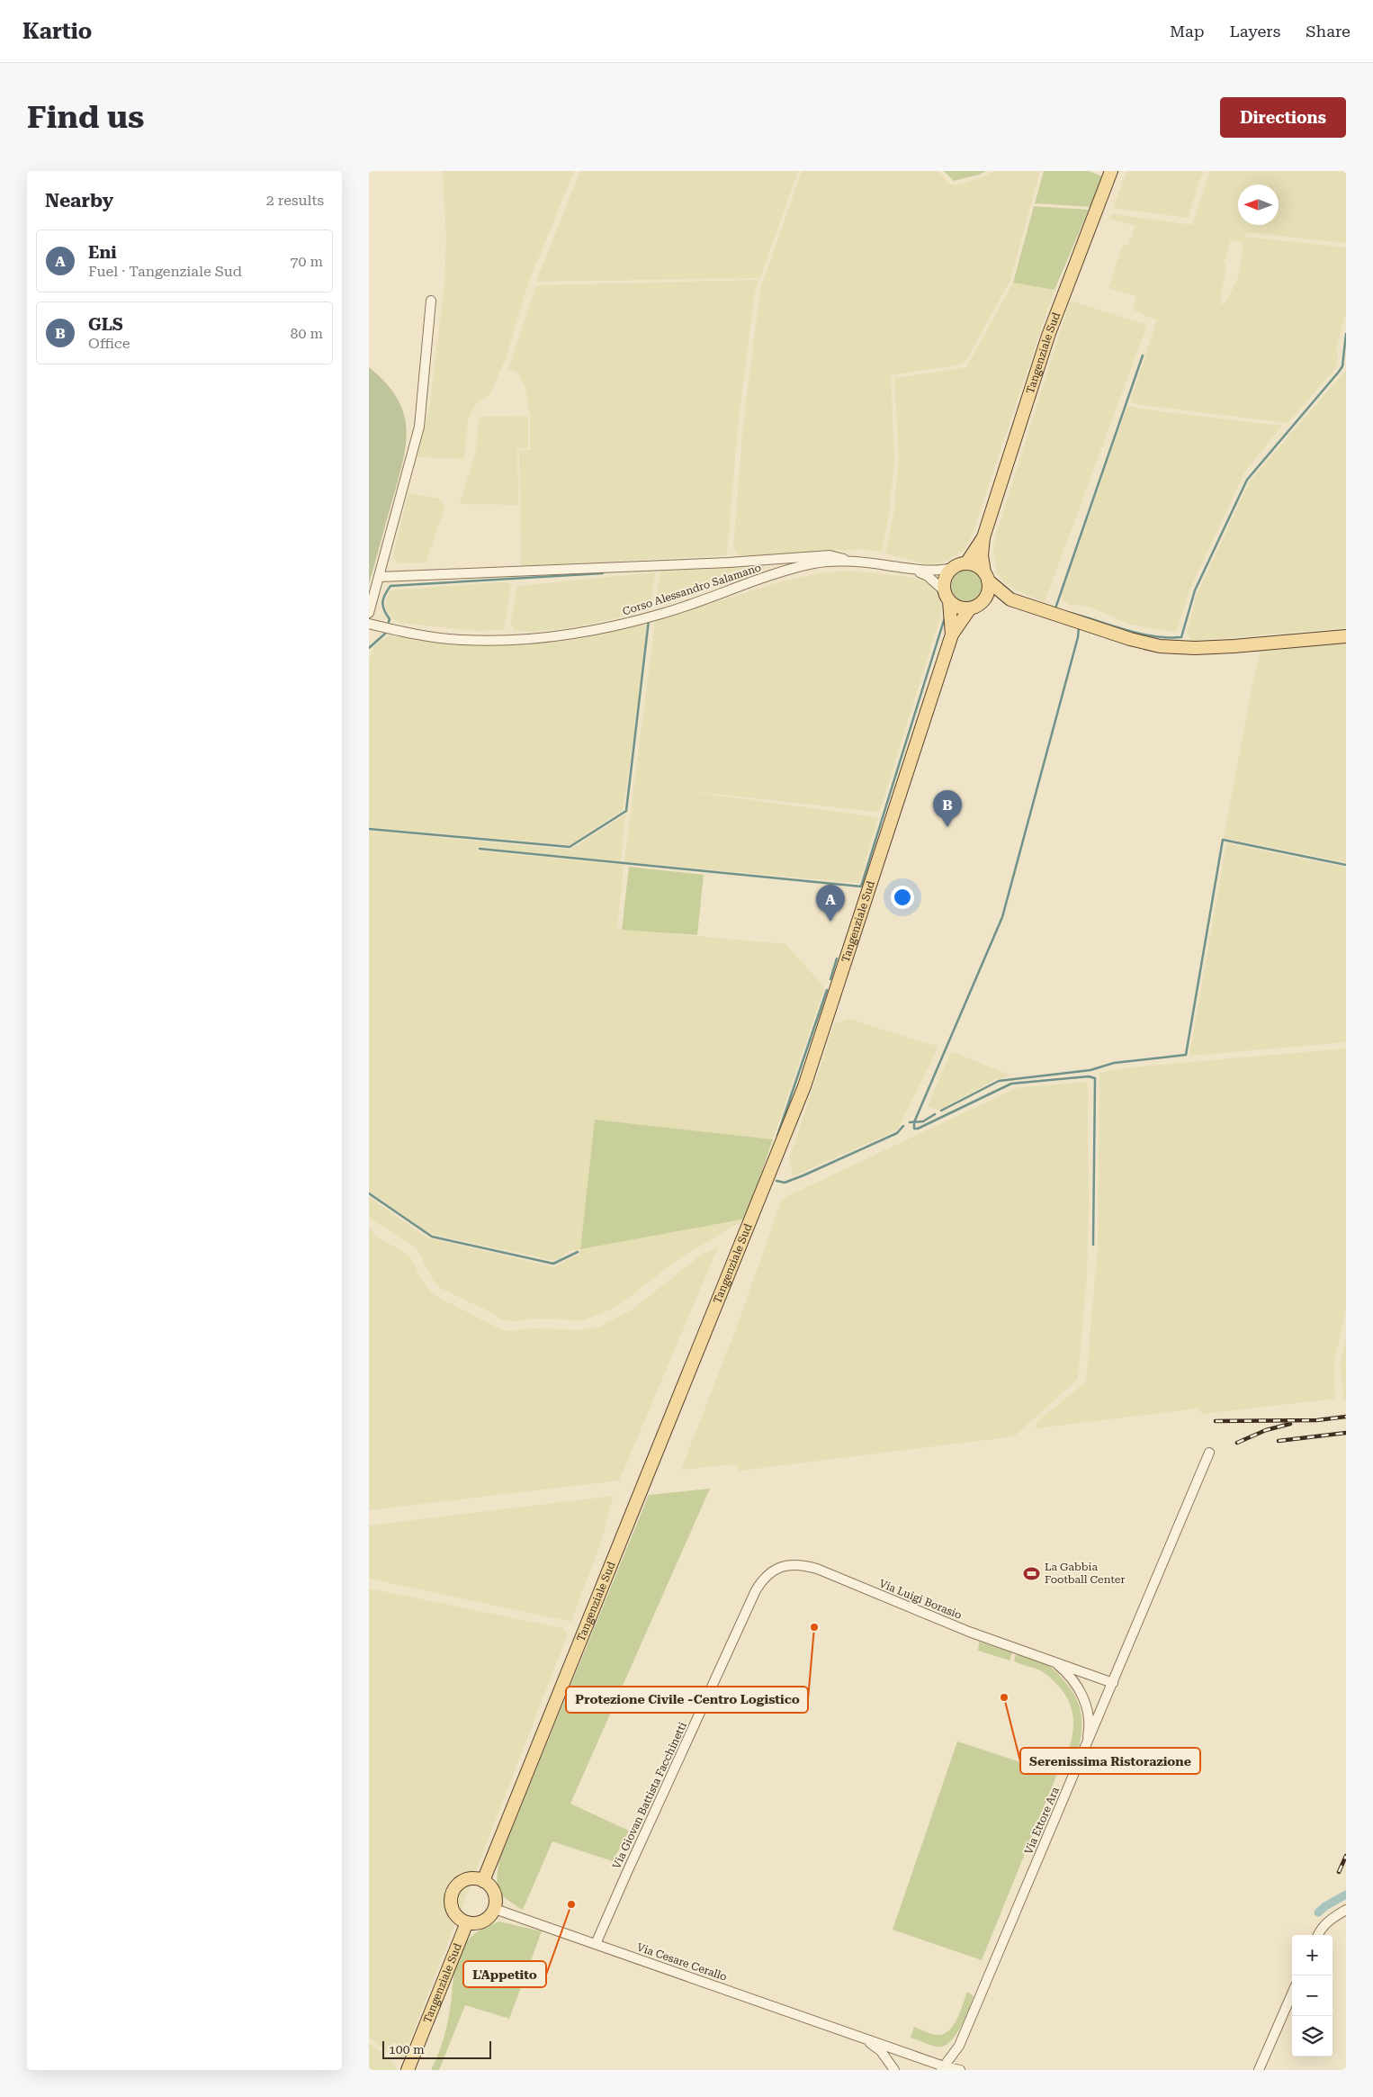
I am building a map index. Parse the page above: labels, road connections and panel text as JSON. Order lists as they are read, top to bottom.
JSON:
{
  "streets": {
    "main road": ["Tangenziale Sud"],
    "street": [
      "Corso Alessandro Salamano",
      "Via Luigi Borasio",
      "Via Giovan Battista Facchinetti",
      "Via Ettore Ara",
      "Via Cesare Cerallo"
    ]
  },
  "crossings": [
    ["Tangenziale Sud", "Corso Alessandro Salamano"],
    ["Tangenziale Sud", "Via Cesare Cerallo"],
    ["Via Luigi Borasio", "Via Giovan Battista Facchinetti"],
    ["Via Luigi Borasio", "Via Ettore Ara"],
    ["Via Giovan Battista Facchinetti", "Via Cesare Cerallo"],
    ["Via Ettore Ara", "Via Cesare Cerallo"]
  ],
  "places": {
    "sports": ["La Gabbia Football Center"],
    "other": ["Protezione Civile -Centro Logistico", "Serenissima Ristorazione", "L'Appetito"]
  },
  "scale_bar": "100 m",
  "north": "left",
  "page": {
    "header": "Kartio",
    "nav": ["Map", "Layers", "Share"],
    "buttons": "Directions",
    "title": "Find us",
    "heading": ["Nearby", "2 results"],
    "list": [
      {
        "mark": "A",
        "name": "Eni",
        "note": "Fuel · Tangenziale Sud",
        "value": "70 m"
      },
      {
        "mark": "B",
        "name": "GLS",
        "note": "Office",
        "value": "80 m"
      }
    ],
    "pins": ["B", "A"],
    "map_buttons": ["+", "−"],
    "scale": "100 m"
  }
}
